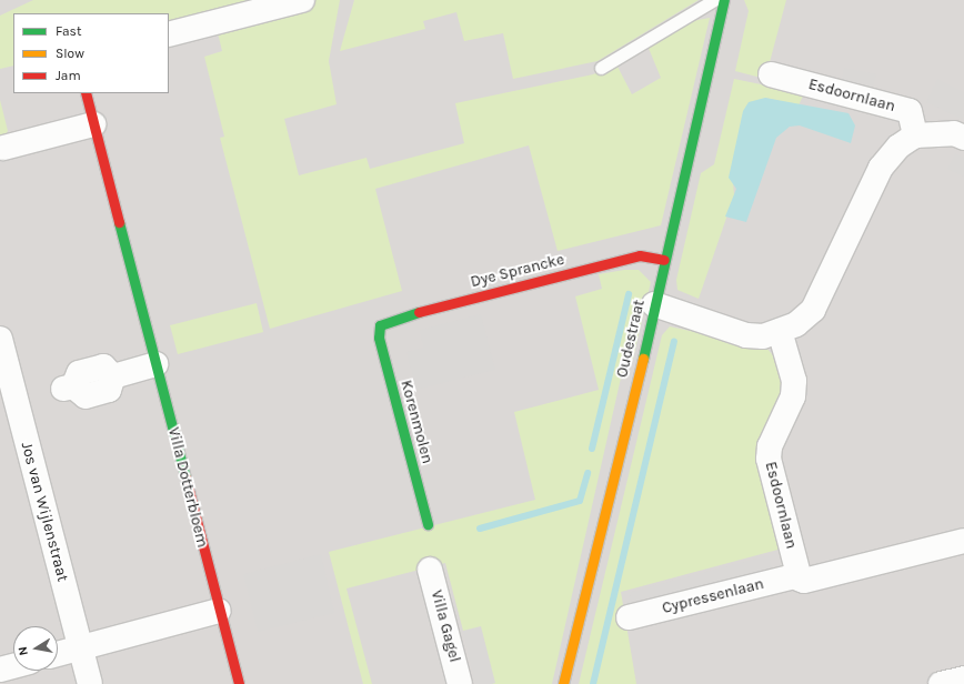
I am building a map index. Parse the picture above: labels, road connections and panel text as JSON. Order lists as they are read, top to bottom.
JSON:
{
  "streets": {
    "street": [
      "Esdoornlaan",
      "Dye Sprancke",
      "Oudestraat",
      "Korenmolen",
      "Villa Dotterbloem",
      "Jos van Wijlenstraat",
      "Cypressenlaan",
      "Villa Gagel"
    ]
  },
  "crossings": [
    ["Esdoornlaan", "Cypressenlaan"],
    ["Dye Sprancke", "Oudestraat"],
    ["Dye Sprancke", "Korenmolen"]
  ],
  "legend": ["Fast", "Slow", "Jam"],
  "north": "left"
}
